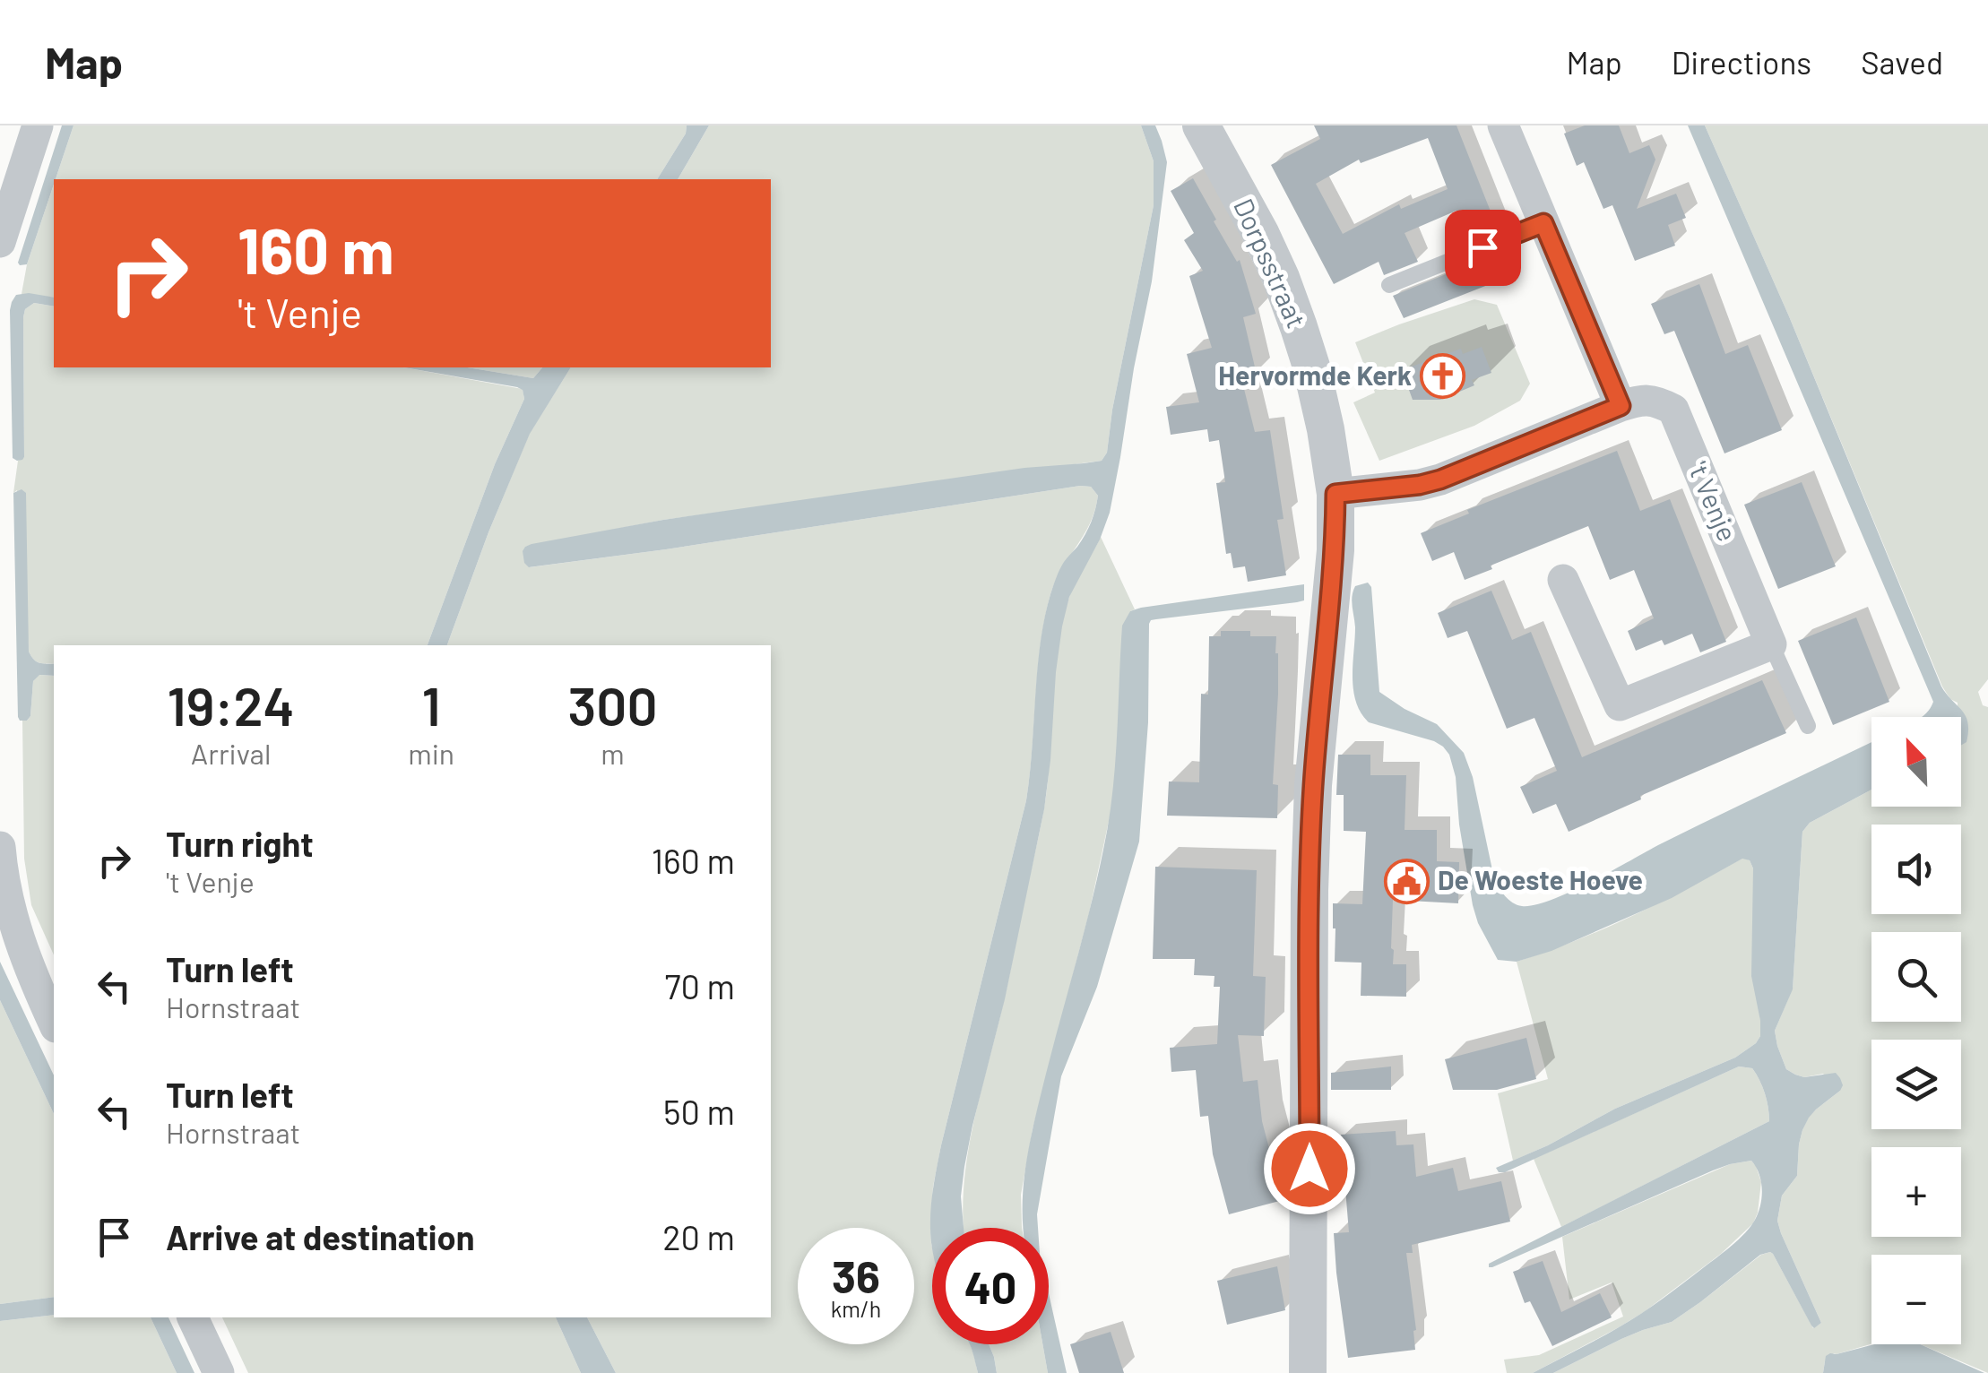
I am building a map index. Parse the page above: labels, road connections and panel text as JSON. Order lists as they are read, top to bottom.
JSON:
{
  "streets": {
    "street": ["Dorpsstraat", "'t Venje"]
  },
  "crossings": [
    ["Dorpsstraat", "'t Venje"]
  ],
  "places": {
    "church": ["Hervormde Kerk"],
    "public building": ["De Woeste Hoeve"]
  },
  "north": "top left",
  "page": {
    "header": "Map",
    "nav": ["Map", "Directions", "Saved"],
    "turn": ["160 m", "'t Venje"],
    "eta": [
      "19:24",
      "Arrival",
      "1",
      "min",
      "300",
      "m"
    ],
    "map_buttons": ["+", "−"],
    "list": [
      {
        "name": "Turn right",
        "note": "'t Venje",
        "value": "160 m"
      },
      {
        "name": "Turn left",
        "note": "Hornstraat",
        "value": "70 m"
      },
      {
        "name": "Turn left",
        "note": "Hornstraat",
        "value": "50 m"
      },
      {
        "name": "Arrive at destination",
        "value": "20 m"
      }
    ],
    "speed": "36 km/h",
    "limit": "40"
  }
}
